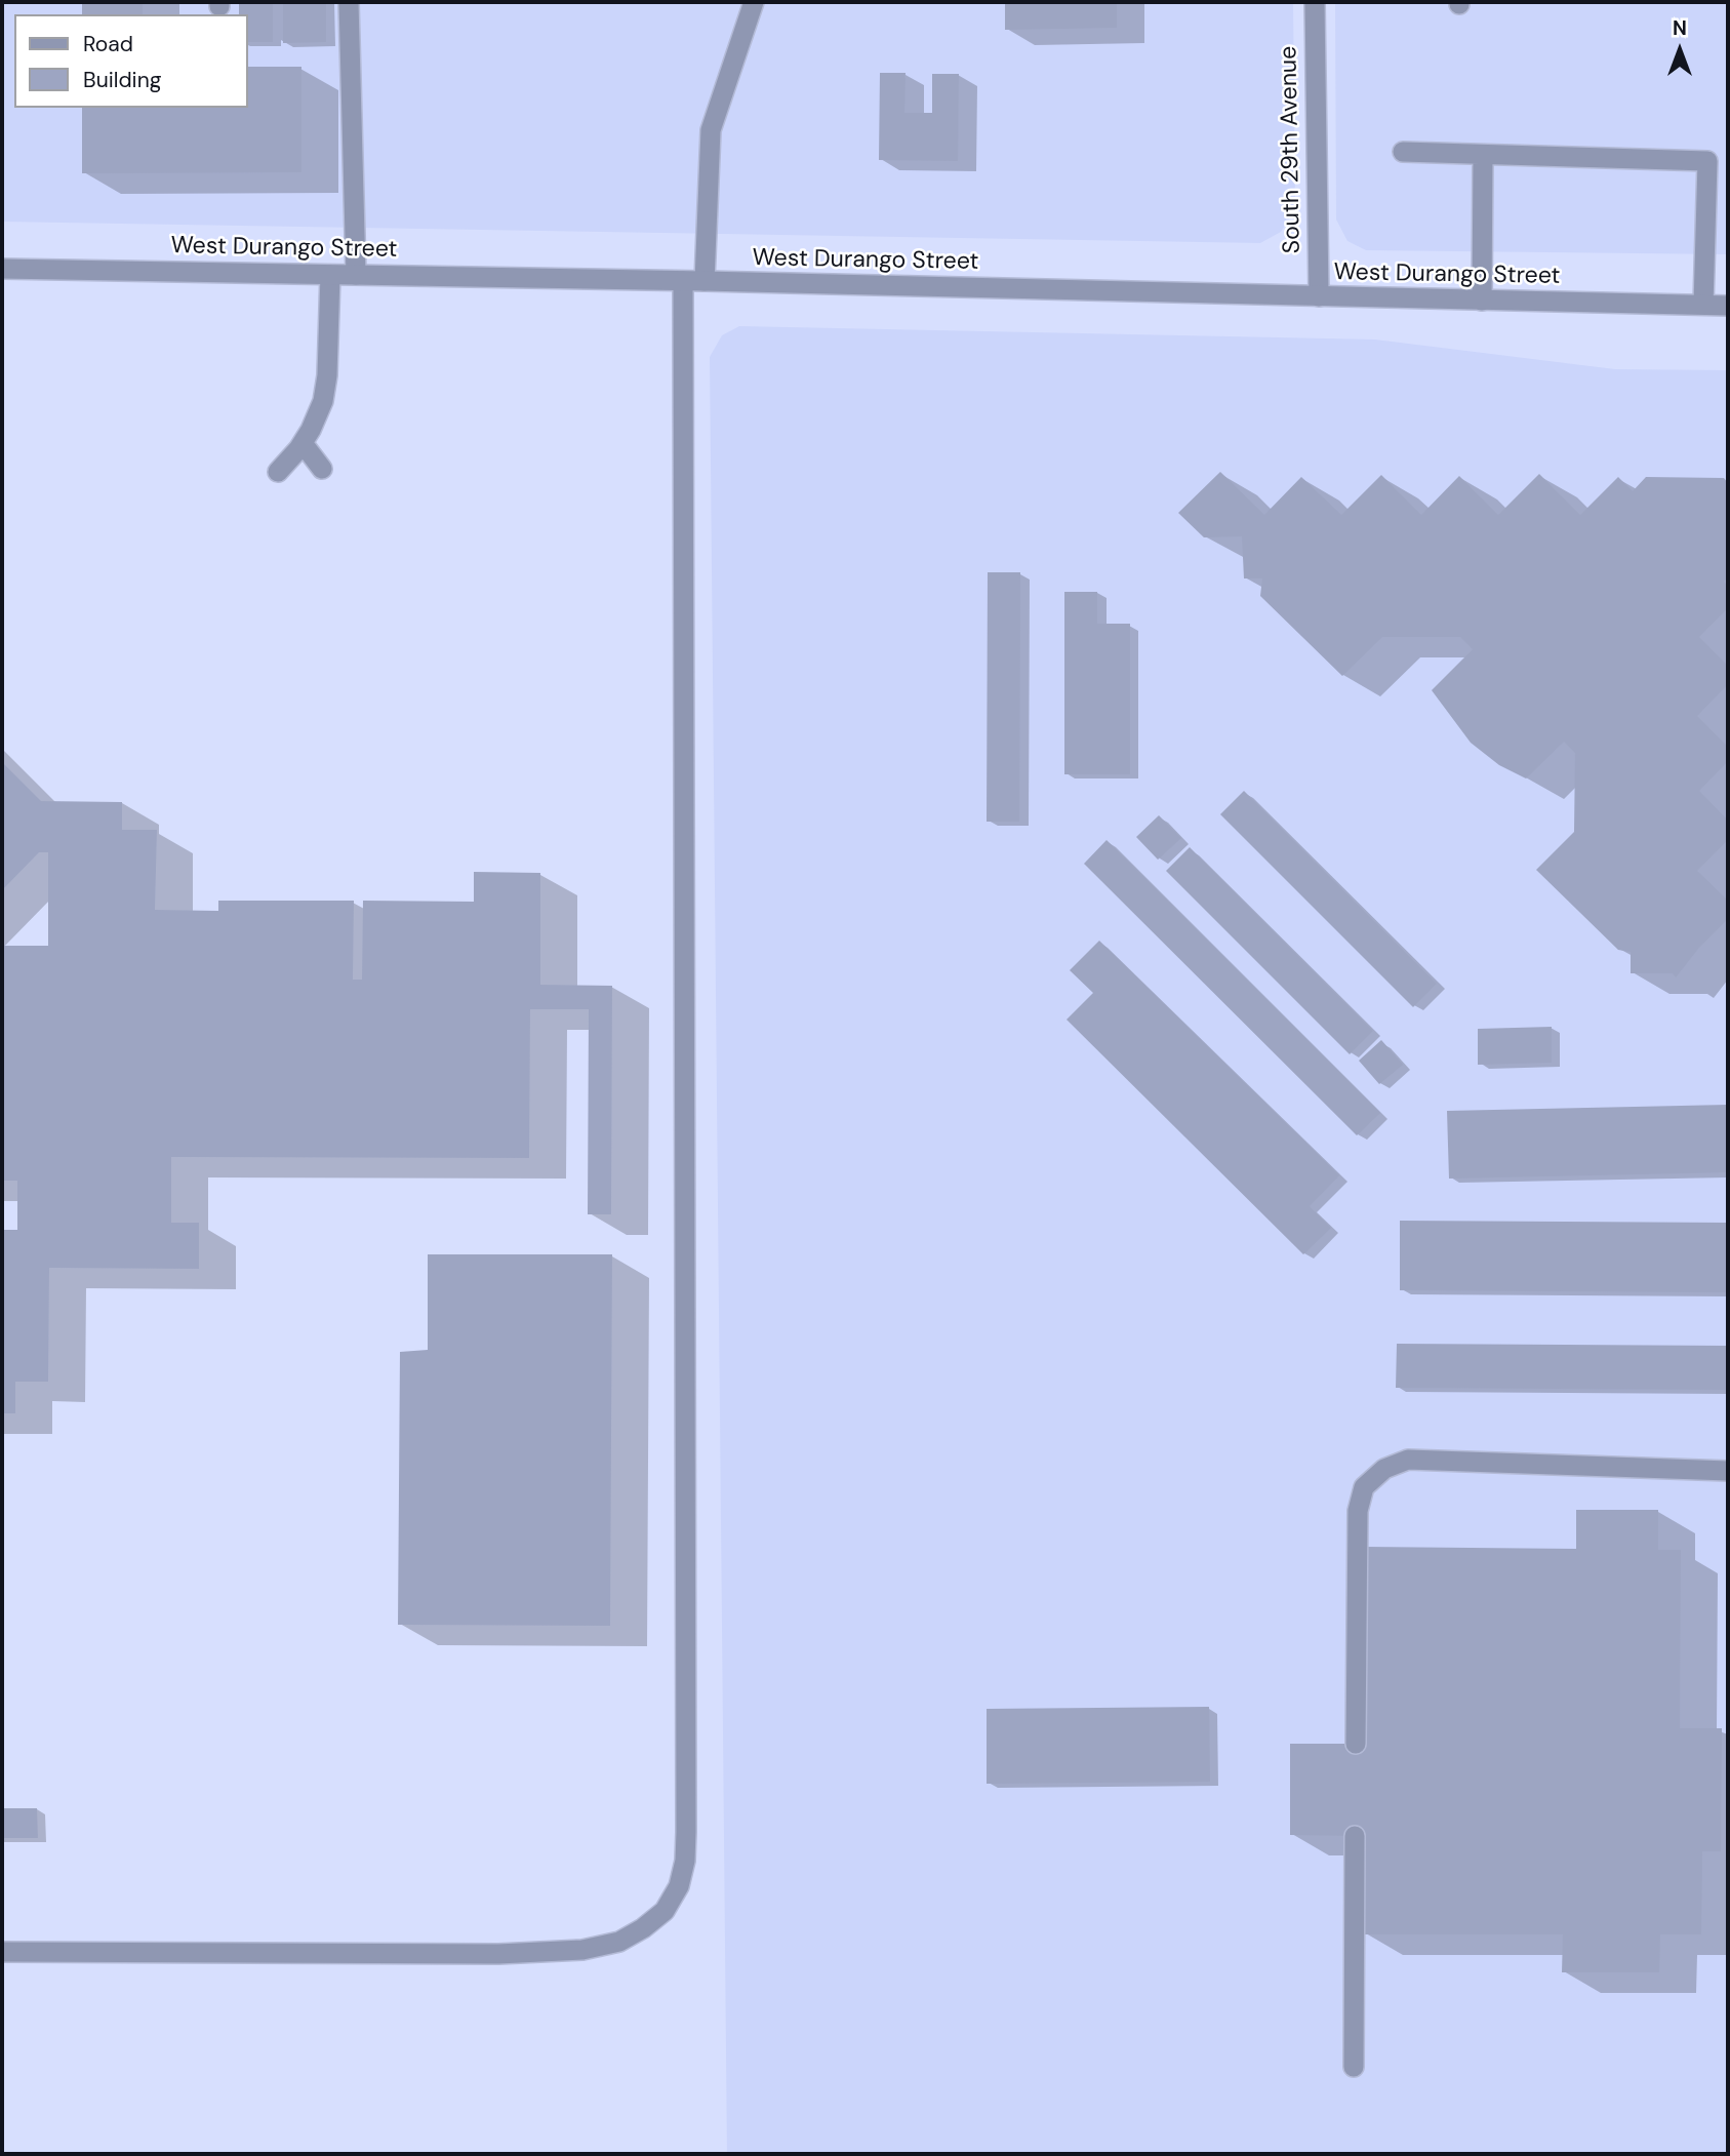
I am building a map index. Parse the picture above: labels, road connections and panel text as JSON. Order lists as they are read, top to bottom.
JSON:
{
  "streets": {
    "street": ["South 29th Avenue", "West Durango Street"]
  },
  "crossings": [
    ["South 29th Avenue", "West Durango Street"]
  ],
  "legend": ["Road", "Building"],
  "north": "top"
}
